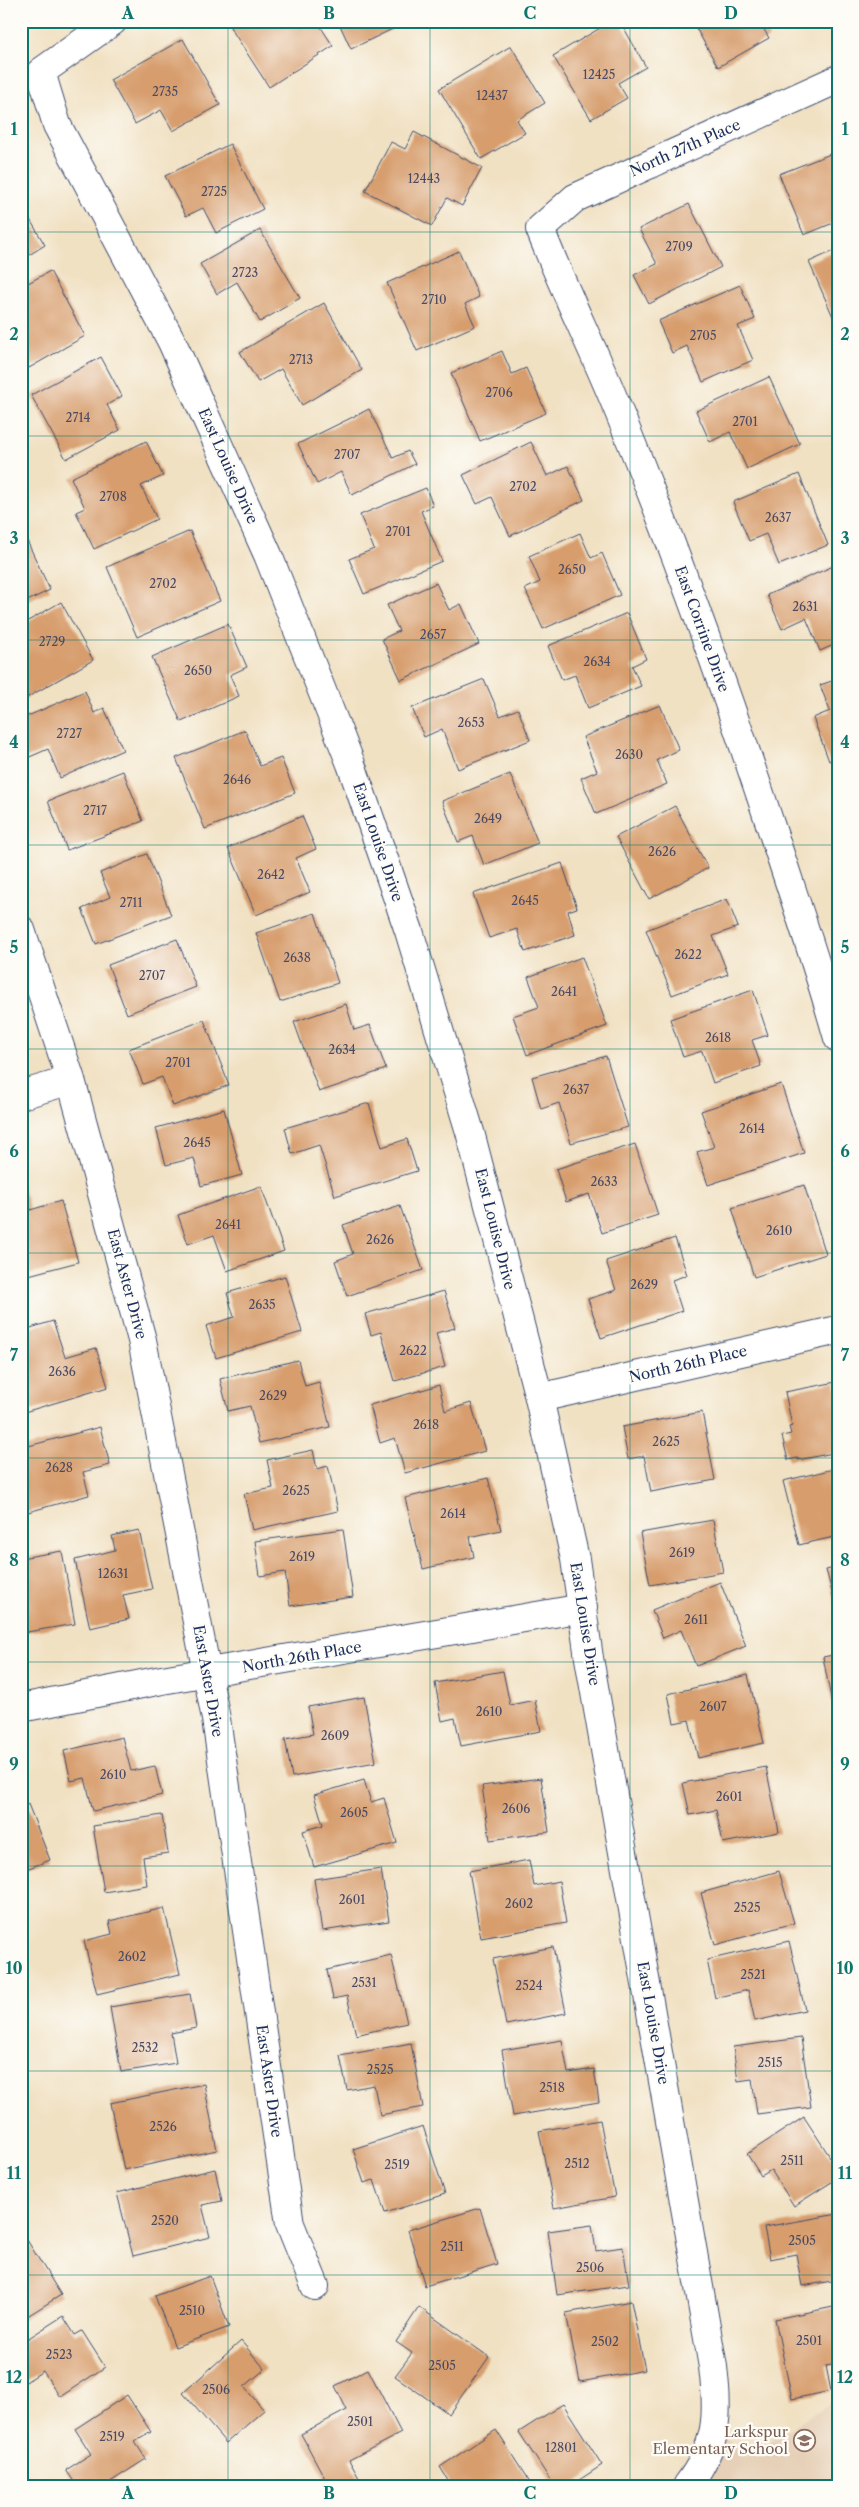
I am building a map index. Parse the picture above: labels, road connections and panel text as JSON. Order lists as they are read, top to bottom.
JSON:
{
  "streets": {
    "street": [
      "North 27th Place",
      "East Louise Drive",
      "East Corrine Drive",
      "East Aster Drive",
      "North 26th Place"
    ]
  },
  "crossings": [
    ["North 27th Place", "East Corrine Drive"],
    ["East Louise Drive", "North 26th Place"],
    ["East Aster Drive", "North 26th Place"]
  ],
  "places": {
    "school or university": ["Larkspur Elementary School"]
  },
  "house_numbers": [
    "12425",
    "2735",
    "12437",
    "12443",
    "2725",
    "2709",
    "2723",
    "2710",
    "2705",
    "2713",
    "2706",
    "2714",
    "2701",
    "2707",
    "2702",
    "2708",
    "2637",
    "2701",
    "2650",
    "2702",
    "2631",
    "2657",
    "2729",
    "2634",
    "2650",
    "2653",
    "2727",
    "2630",
    "2646",
    "2717",
    "2649",
    "2626",
    "2642",
    "2645",
    "2711",
    "2622",
    "2638",
    "2707",
    "2641",
    "2618",
    "2634",
    "2701",
    "2637",
    "2614",
    "2645",
    "2633",
    "2641",
    "2610",
    "2626",
    "2629",
    "2635",
    "2622",
    "2636",
    "2629",
    "2618",
    "2625",
    "2628",
    "2625",
    "2614",
    "2619",
    "2619",
    "12631",
    "2611",
    "2607",
    "2610",
    "2609",
    "2610",
    "2601",
    "2606",
    "2605",
    "2601",
    "2602",
    "2525",
    "2602",
    "2521",
    "2531",
    "2524",
    "2532",
    "2515",
    "2525",
    "2518",
    "2526",
    "2511",
    "2512",
    "2519",
    "2520",
    "2505",
    "2511",
    "2506",
    "2510",
    "2501",
    "2502",
    "2523",
    "2505",
    "2506",
    "2501",
    "2519",
    "12801"
  ],
  "grid": {
    "columns": [
      "A",
      "B",
      "C",
      "D"
    ],
    "rows": [
      "1",
      "2",
      "3",
      "4",
      "5",
      "6",
      "7",
      "8",
      "9",
      "10",
      "11",
      "12"
    ]
  }
}
